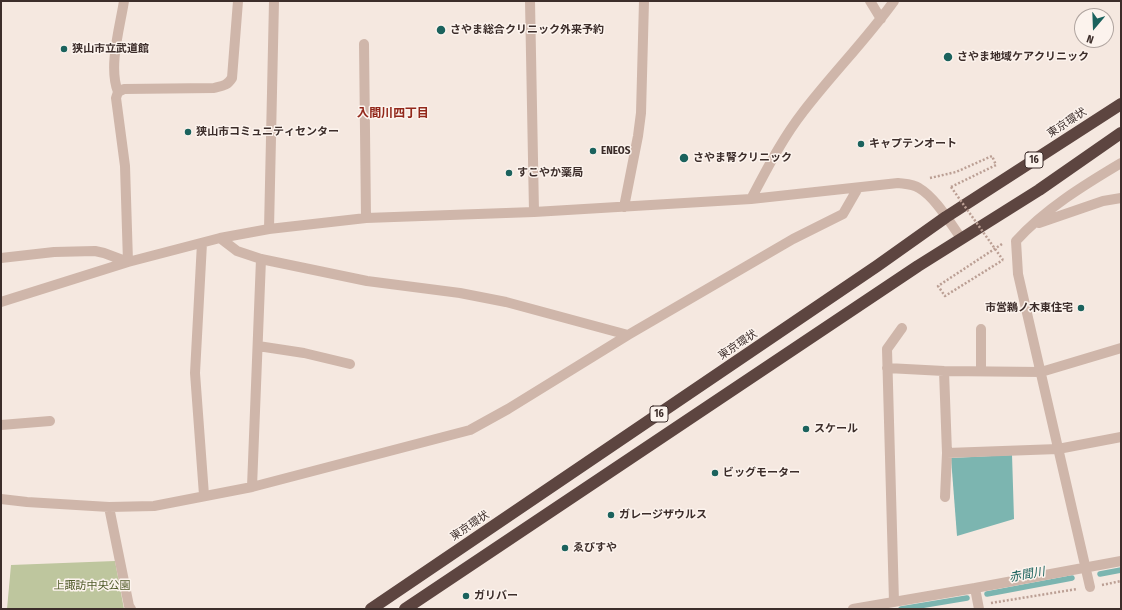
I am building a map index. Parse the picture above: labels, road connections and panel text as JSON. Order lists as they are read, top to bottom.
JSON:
{
  "streets": {
    "highway": ["東京環状", "16"]
  },
  "districts": ["入間川四丁目"],
  "water": ["赤間川"],
  "parks": ["上諏訪中央公園"],
  "places": [
    "さやま総合クリニック外来予約",
    "狭山市立武道館",
    "さやま地域ケアクリニック",
    "狭山市コミュニティセンター",
    "キャプテンオート",
    "ENEOS",
    "さやま腎クリニック",
    "すこやか薬局",
    "市営鵜ノ木東住宅",
    "スケール",
    "ビッグモーター",
    "ガレージザウルス",
    "ゑびすや",
    "ガリバー"
  ],
  "north": "bottom"
}
